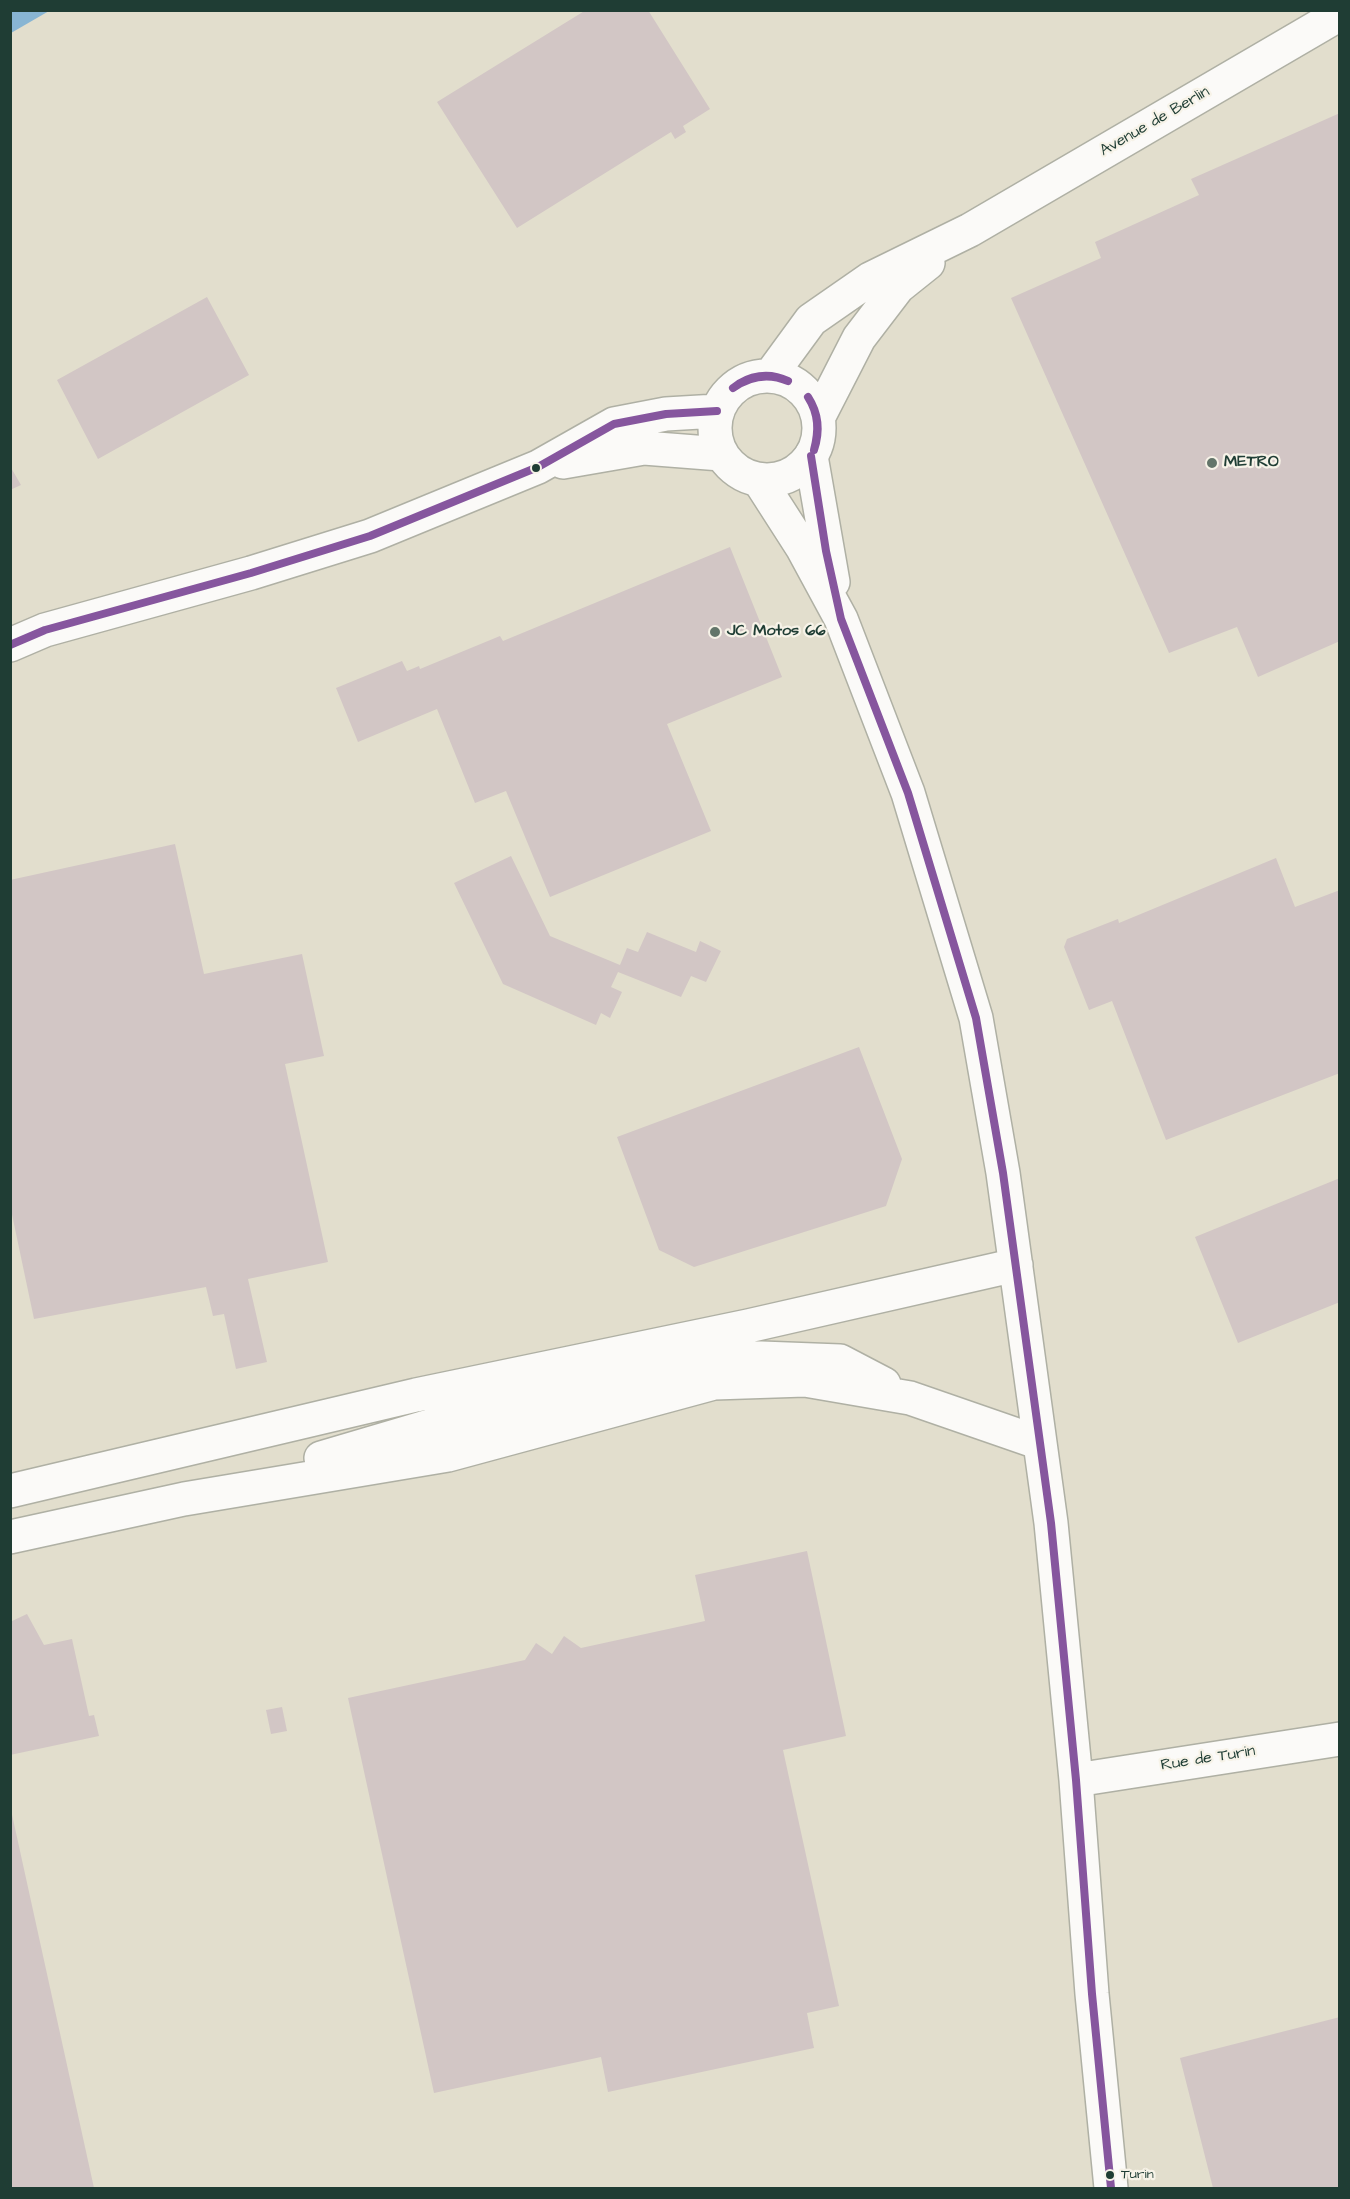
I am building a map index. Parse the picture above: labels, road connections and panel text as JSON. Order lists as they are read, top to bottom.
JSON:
{
  "streets": {
    "street": ["Avenue de Berlin", "Rue de Turin"]
  },
  "places": ["METRO", "JC Motos 66", "Turin"]
}
